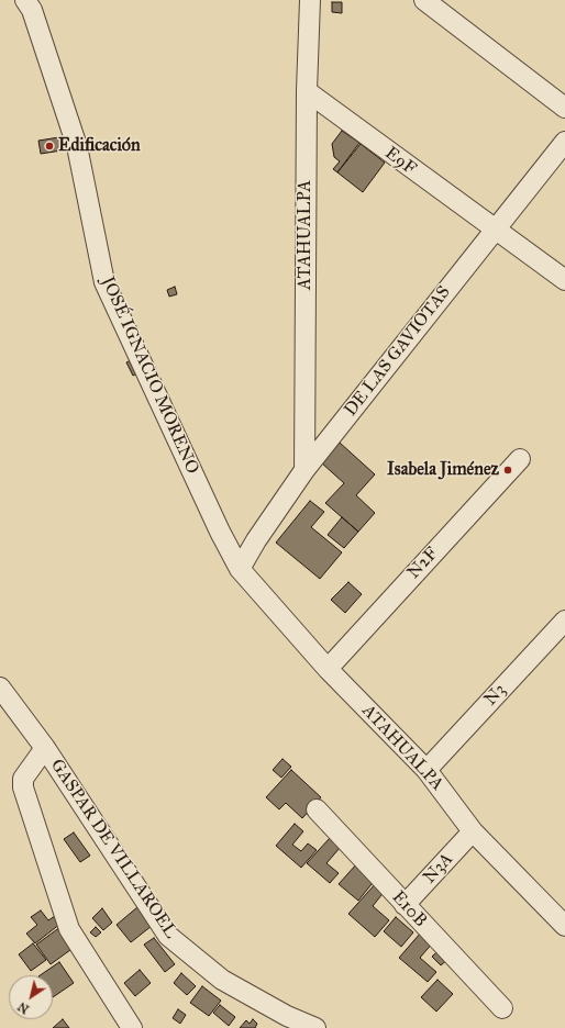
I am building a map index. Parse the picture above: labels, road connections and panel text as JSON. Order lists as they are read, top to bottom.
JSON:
{
  "streets": {
    "street": [
      "E9F",
      "ATAHUALPA",
      "DE LAS GAVIOTAS",
      "JOSÉ IGNACIO MORENO",
      "N2F",
      "N3",
      "GASPAR DE VILLAROEL",
      "N3A",
      "E10B"
    ]
  },
  "crossings": [
    ["E9F", "ATAHUALPA"],
    ["E9F", "DE LAS GAVIOTAS"],
    ["ATAHUALPA", "DE LAS GAVIOTAS"],
    ["ATAHUALPA", "JOSÉ IGNACIO MORENO"],
    ["ATAHUALPA", "N2F"],
    ["ATAHUALPA", "N3"],
    ["ATAHUALPA", "N3A"],
    ["DE LAS GAVIOTAS", "JOSÉ IGNACIO MORENO"],
    ["N3A", "E10B"]
  ],
  "places": ["Edificación", "Isabela Jiménez"],
  "north": "bottom left"
}
